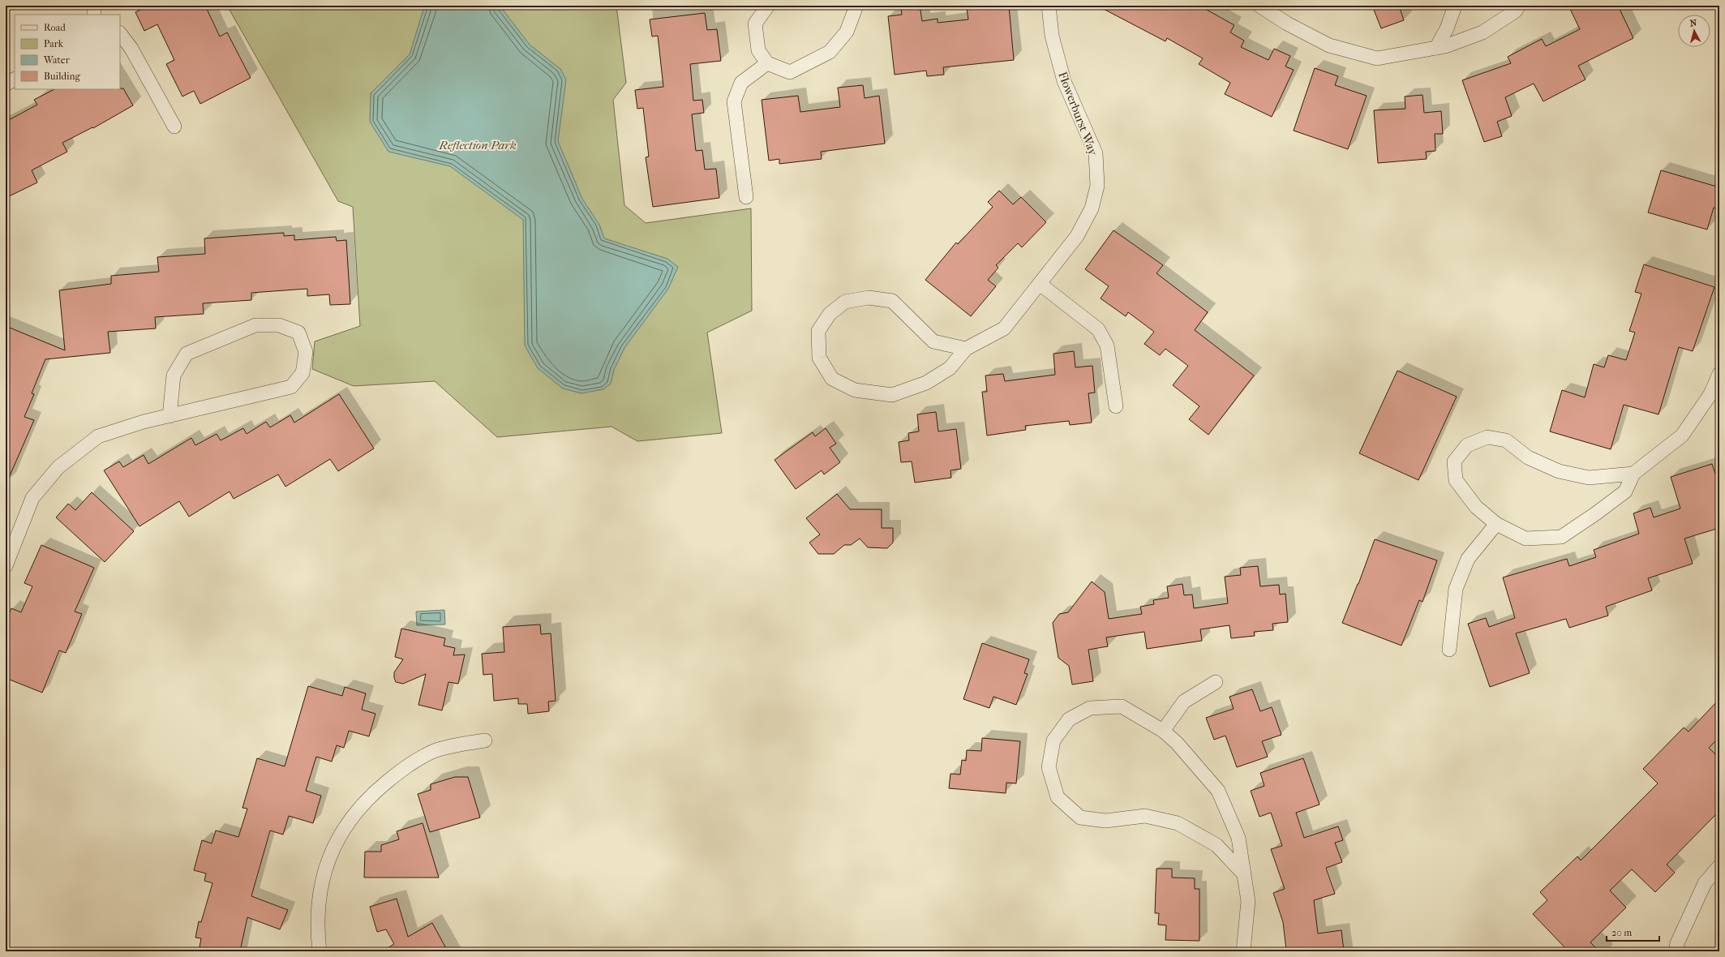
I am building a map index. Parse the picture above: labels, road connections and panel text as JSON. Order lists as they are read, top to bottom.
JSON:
{
  "streets": {
    "street": ["Flowerburst Way"]
  },
  "parks": ["Reflection Park"],
  "legend": [
    "Road",
    "Park",
    "Water",
    "Building"
  ],
  "scale_bar": "20 m",
  "north": "top"
}
